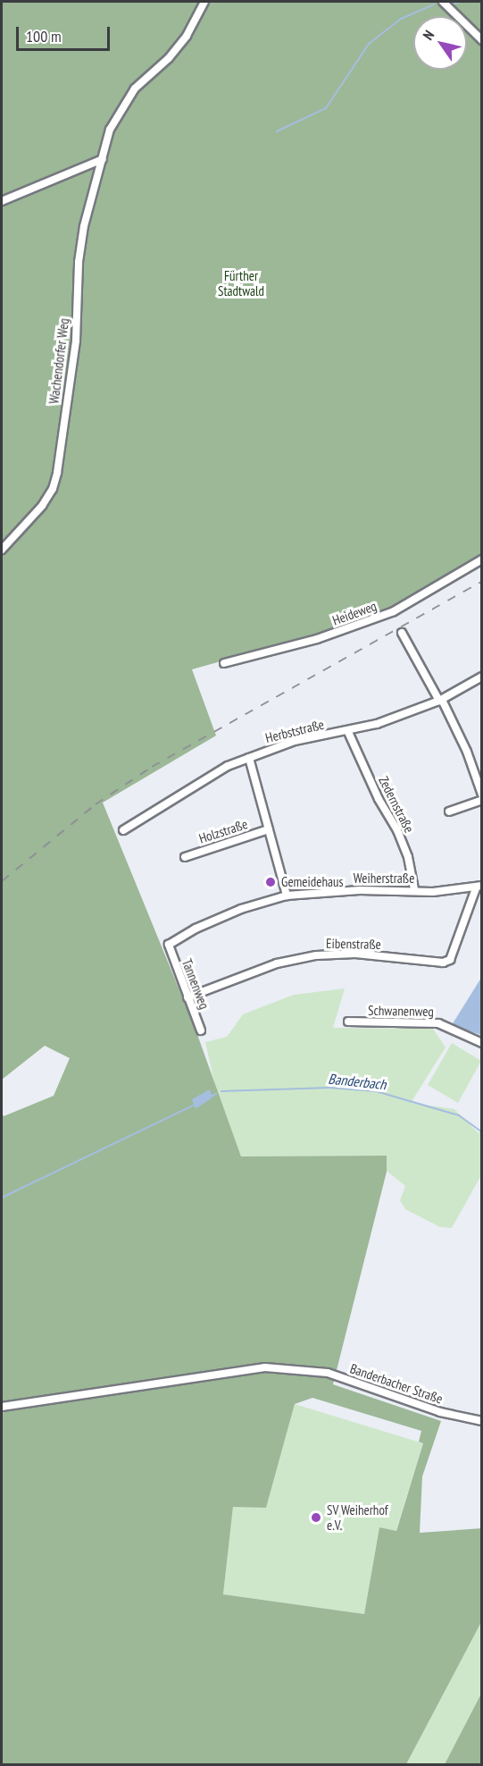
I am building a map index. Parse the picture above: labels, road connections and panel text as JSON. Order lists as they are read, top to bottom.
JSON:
{
  "streets": {
    "street": [
      "Wachendorfer Weg",
      "Heideweg",
      "Herbststraße",
      "Zedernstraße",
      "Holzstraße",
      "Weiherstraße",
      "Eibenstraße",
      "Tannenweg",
      "Schwanenweg",
      "Banderbacher Straße"
    ]
  },
  "crossings": [
    ["Herbststraße", "Zedernstraße"],
    ["Herbststraße", "Holzstraße"],
    ["Zedernstraße", "Weiherstraße"],
    ["Holzstraße", "Weiherstraße"],
    ["Weiherstraße", "Eibenstraße"],
    ["Weiherstraße", "Tannenweg"],
    ["Eibenstraße", "Tannenweg"]
  ],
  "water": ["Banderbach"],
  "parks": ["Fürther Stadtwald"],
  "places": ["Gemeidehaus", "SV Weiherhof e.V."],
  "scale_bar": "100 m",
  "north": "top left"
}
